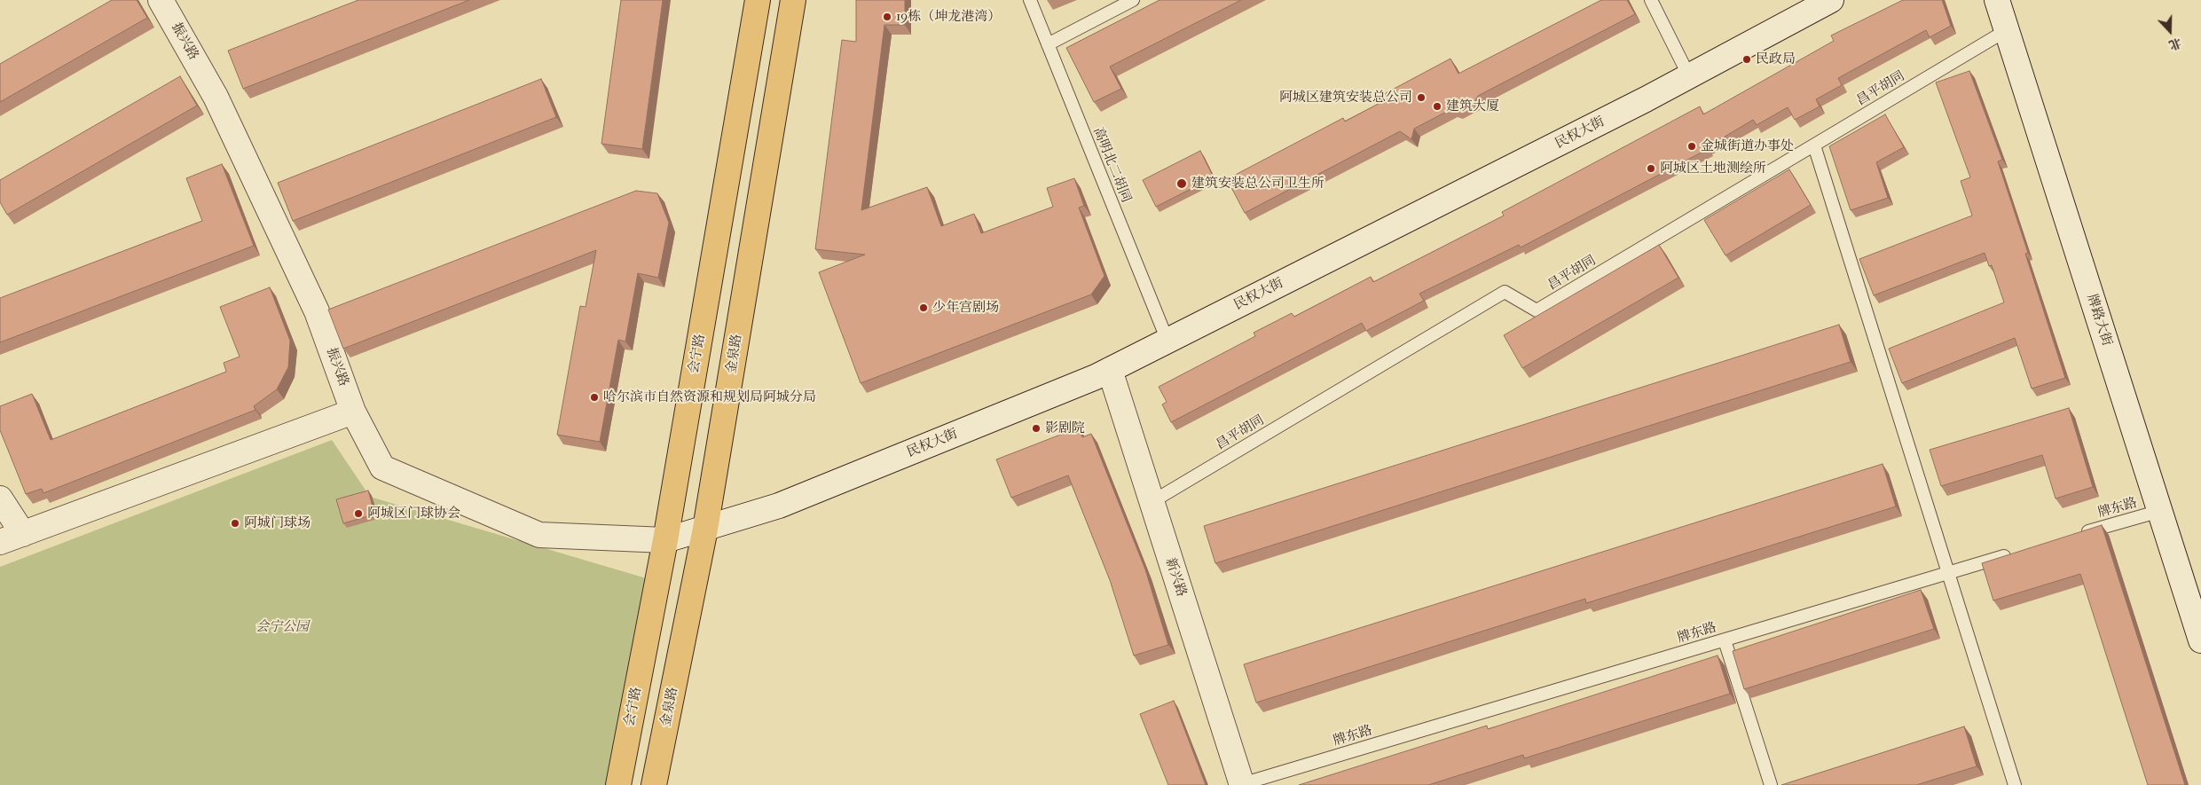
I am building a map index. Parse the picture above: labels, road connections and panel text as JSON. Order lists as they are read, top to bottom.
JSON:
{
  "streets": {
    "main road": ["会宁路", "金泉路"],
    "street": [
      "振兴路",
      "民权大街",
      "牌路大街",
      "新兴路"
    ],
    "lane": ["昌平胡同", "高明北二胡同", "牌东路"]
  },
  "crossings": [
    ["振兴路", "民权大街"],
    ["振兴路", "会宁路"],
    ["昌平胡同", "牌路大街"],
    ["昌平胡同", "新兴路"],
    ["民权大街", "高明北二胡同"],
    ["民权大街", "会宁路"],
    ["民权大街", "金泉路"],
    ["民权大街", "新兴路"],
    ["牌路大街", "牌东路"],
    ["牌东路", "新兴路"]
  ],
  "parks": ["会宁公园"],
  "places": [
    "19栋（坤龙港湾）",
    "民政局",
    "阿城区建筑安装总公司",
    "建筑大厦",
    "金城街道办事处",
    "阿城区土地测绘所",
    "建筑安装总公司卫生所",
    "少年宫剧场",
    "哈尔滨市自然资源和规划局阿城分局",
    "影剧院",
    "阿城区门球协会",
    "阿城门球场"
  ],
  "north": "bottom"
}
